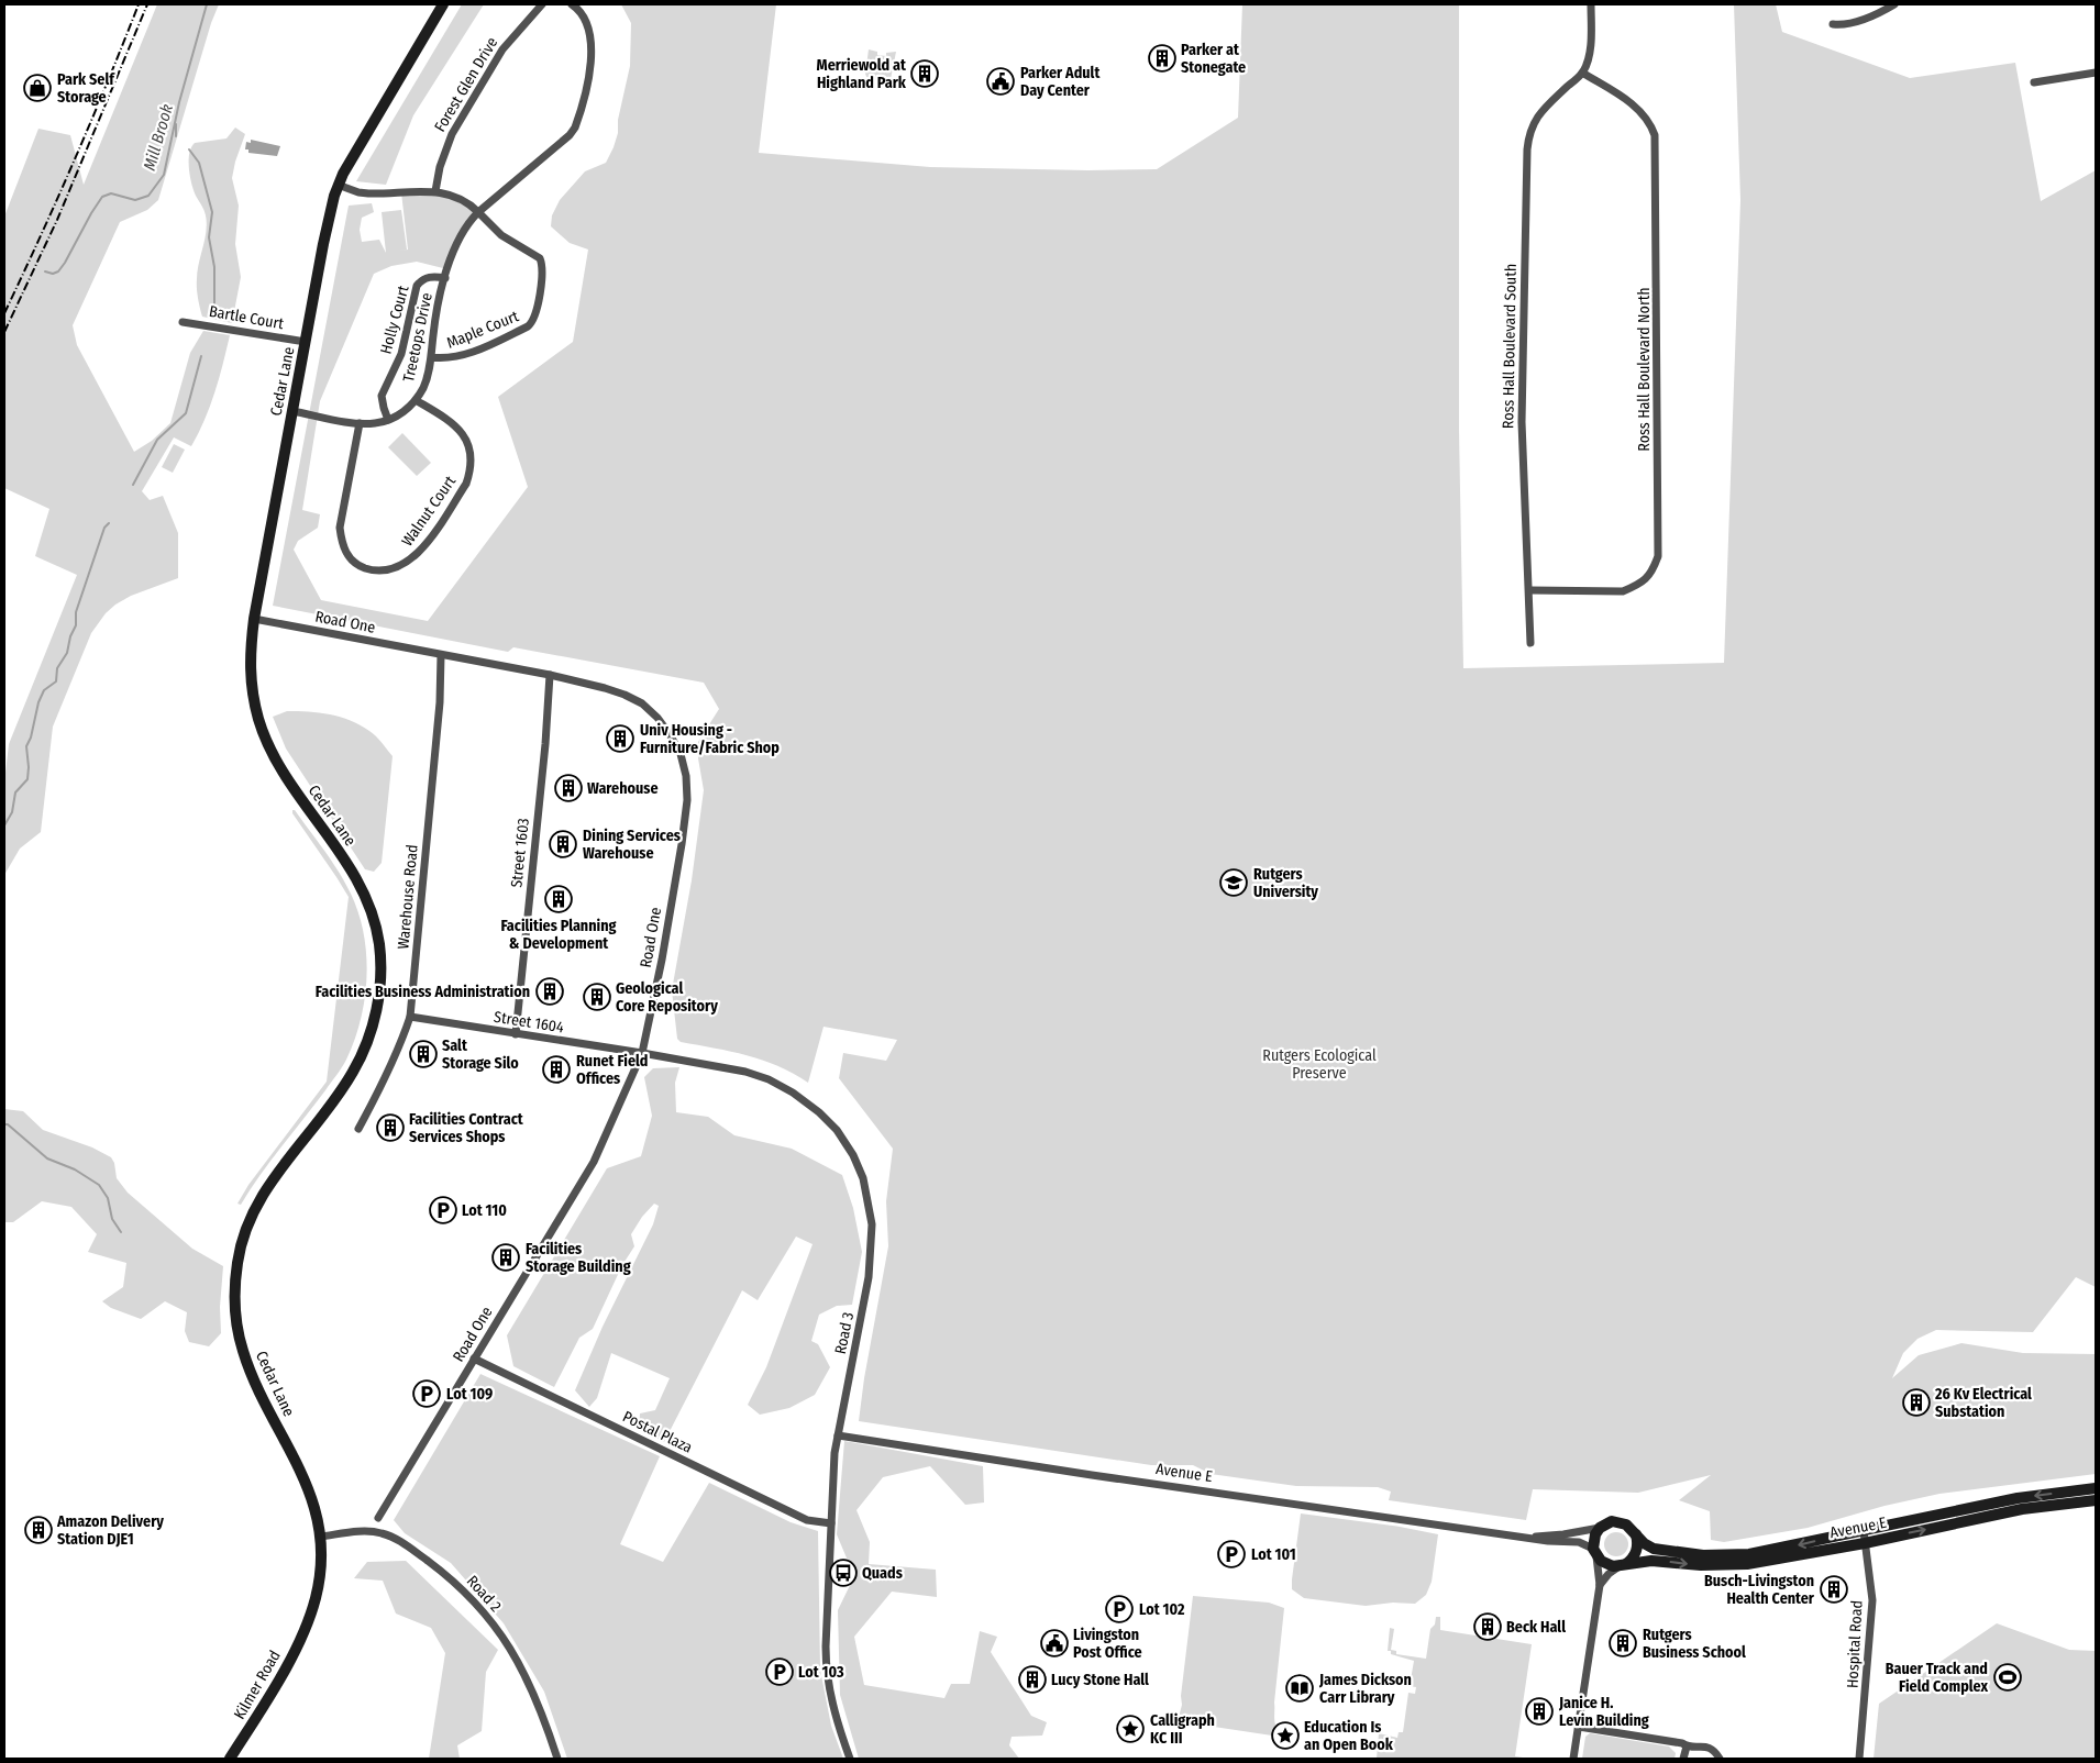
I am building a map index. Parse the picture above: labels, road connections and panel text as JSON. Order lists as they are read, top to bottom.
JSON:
{
  "streets": {
    "street": [
      "Forest Glen Drive",
      "Bartle Court",
      "Holly Court",
      "Maple Court",
      "Treetops Drive",
      "Ross Hall Boulevard South",
      "Ross Hall Boulevard North",
      "Cedar Lane",
      "Walnut Court",
      "Road One",
      "Street 1603",
      "Warehouse Road",
      "Street 1604",
      "Road 3",
      "Postal Plaza",
      "Avenue E",
      "Road 2",
      "Hospital Road",
      "Kilmer Road"
    ]
  },
  "crossings": [
    ["Bartle Court", "Cedar Lane"],
    ["Holly Court", "Treetops Drive"],
    ["Maple Court", "Treetops Drive"],
    ["Treetops Drive", "Walnut Court"],
    ["Ross Hall Boulevard South", "Ross Hall Boulevard North"],
    ["Cedar Lane", "Road One"],
    ["Cedar Lane", "Road 2"],
    ["Cedar Lane", "Kilmer Road"],
    ["Road One", "Street 1603"],
    ["Road One", "Warehouse Road"],
    ["Road One", "Street 1604"],
    ["Road One", "Road 3"],
    ["Road One", "Postal Plaza"],
    ["Street 1603", "Street 1604"],
    ["Warehouse Road", "Street 1604"],
    ["Street 1604", "Road 3"],
    ["Road 3", "Postal Plaza"],
    ["Road 3", "Avenue E"],
    ["Avenue E", "Hospital Road"]
  ],
  "water": ["Mill Brook"],
  "parks": ["Rutgers Ecological Preserve"],
  "places": {
    "building": [
      "Parker at Stonegate",
      "Merriewold at Highland Park",
      "Univ Housing - Furniture/Fabric Shop",
      "Warehouse",
      "Dining Services Warehouse",
      "Facilities Planning & Development",
      "Facilities Business Administration",
      "Geological Core Repository",
      "Salt Storage Silo",
      "Runet Field Offices",
      "Facilities Contract Services Shops",
      "Facilities Storage Building",
      "26 Kv Electrical Substation",
      "Amazon Delivery Station DJE1",
      "Busch-Livingston Health Center",
      "Beck Hall",
      "Rutgers Business School",
      "Lucy Stone Hall",
      "Janice H. Levin Building"
    ],
    "public building": ["Parker Adult Day Center", "Livingston Post Office"],
    "shop": ["Park Self Storage"],
    "school or university": ["Rutgers University"],
    "parking": [
      "Lot 110",
      "Lot 109",
      "Lot 101",
      "Lot 102",
      "Lot 103"
    ],
    "bus stop": ["Quads"],
    "sports": ["Bauer Track and Field Complex"],
    "library": ["James Dickson Carr Library"],
    "place": ["Calligraph KC III", "Education Is an Open Book"]
  }
}
